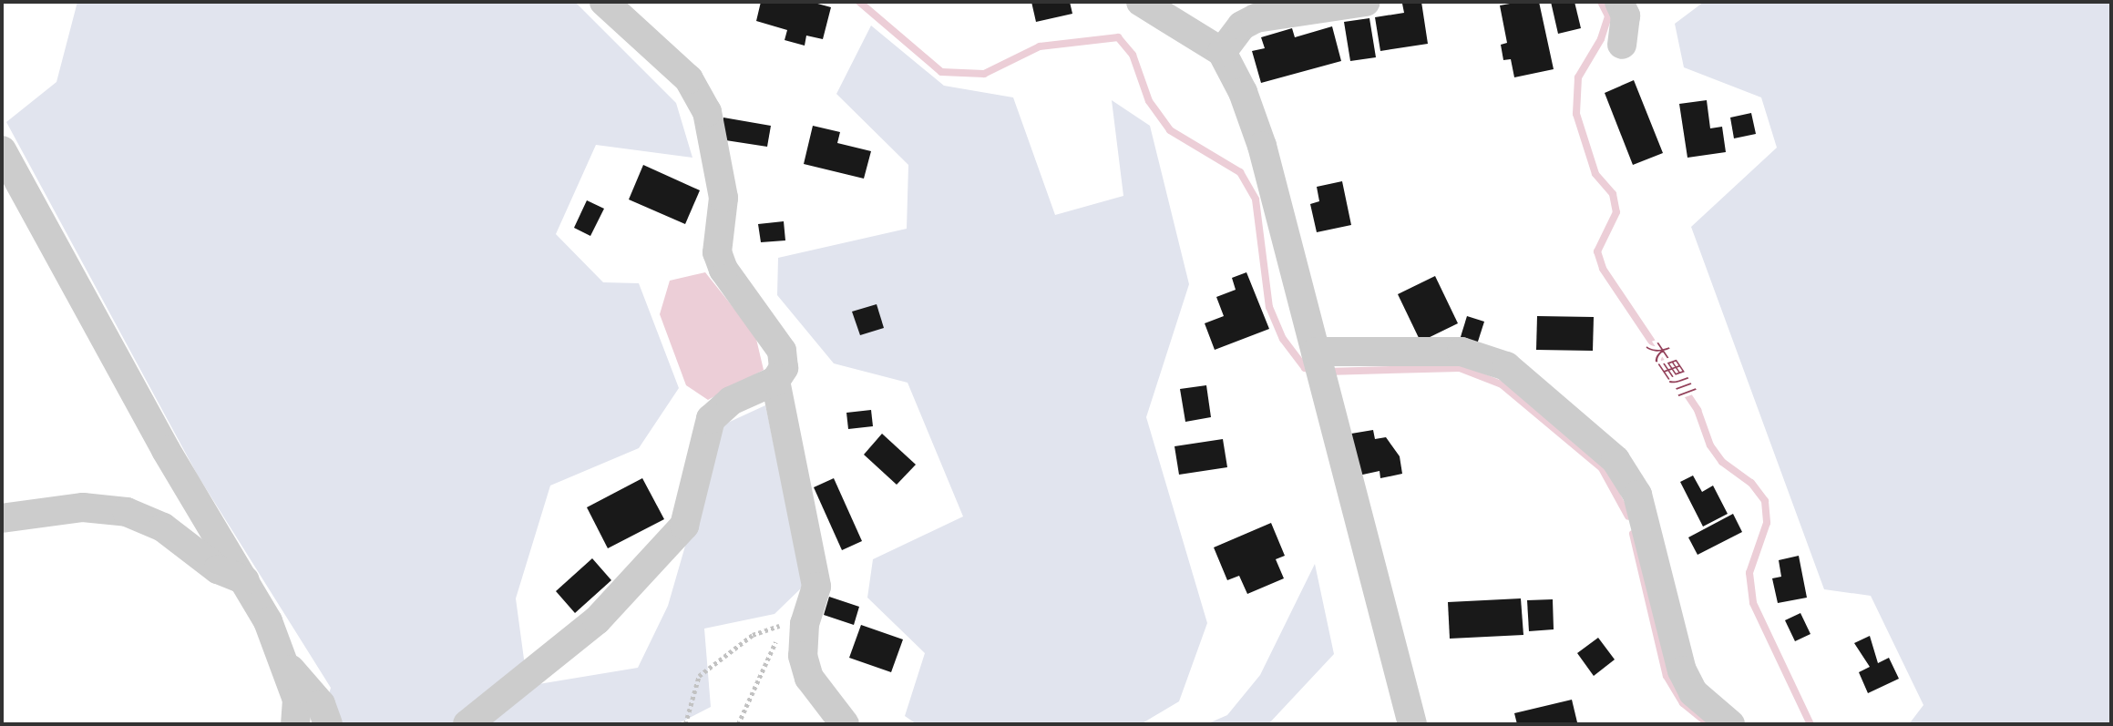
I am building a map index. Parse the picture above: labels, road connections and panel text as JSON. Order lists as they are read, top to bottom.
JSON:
{
  "water": ["大里川"]
}
